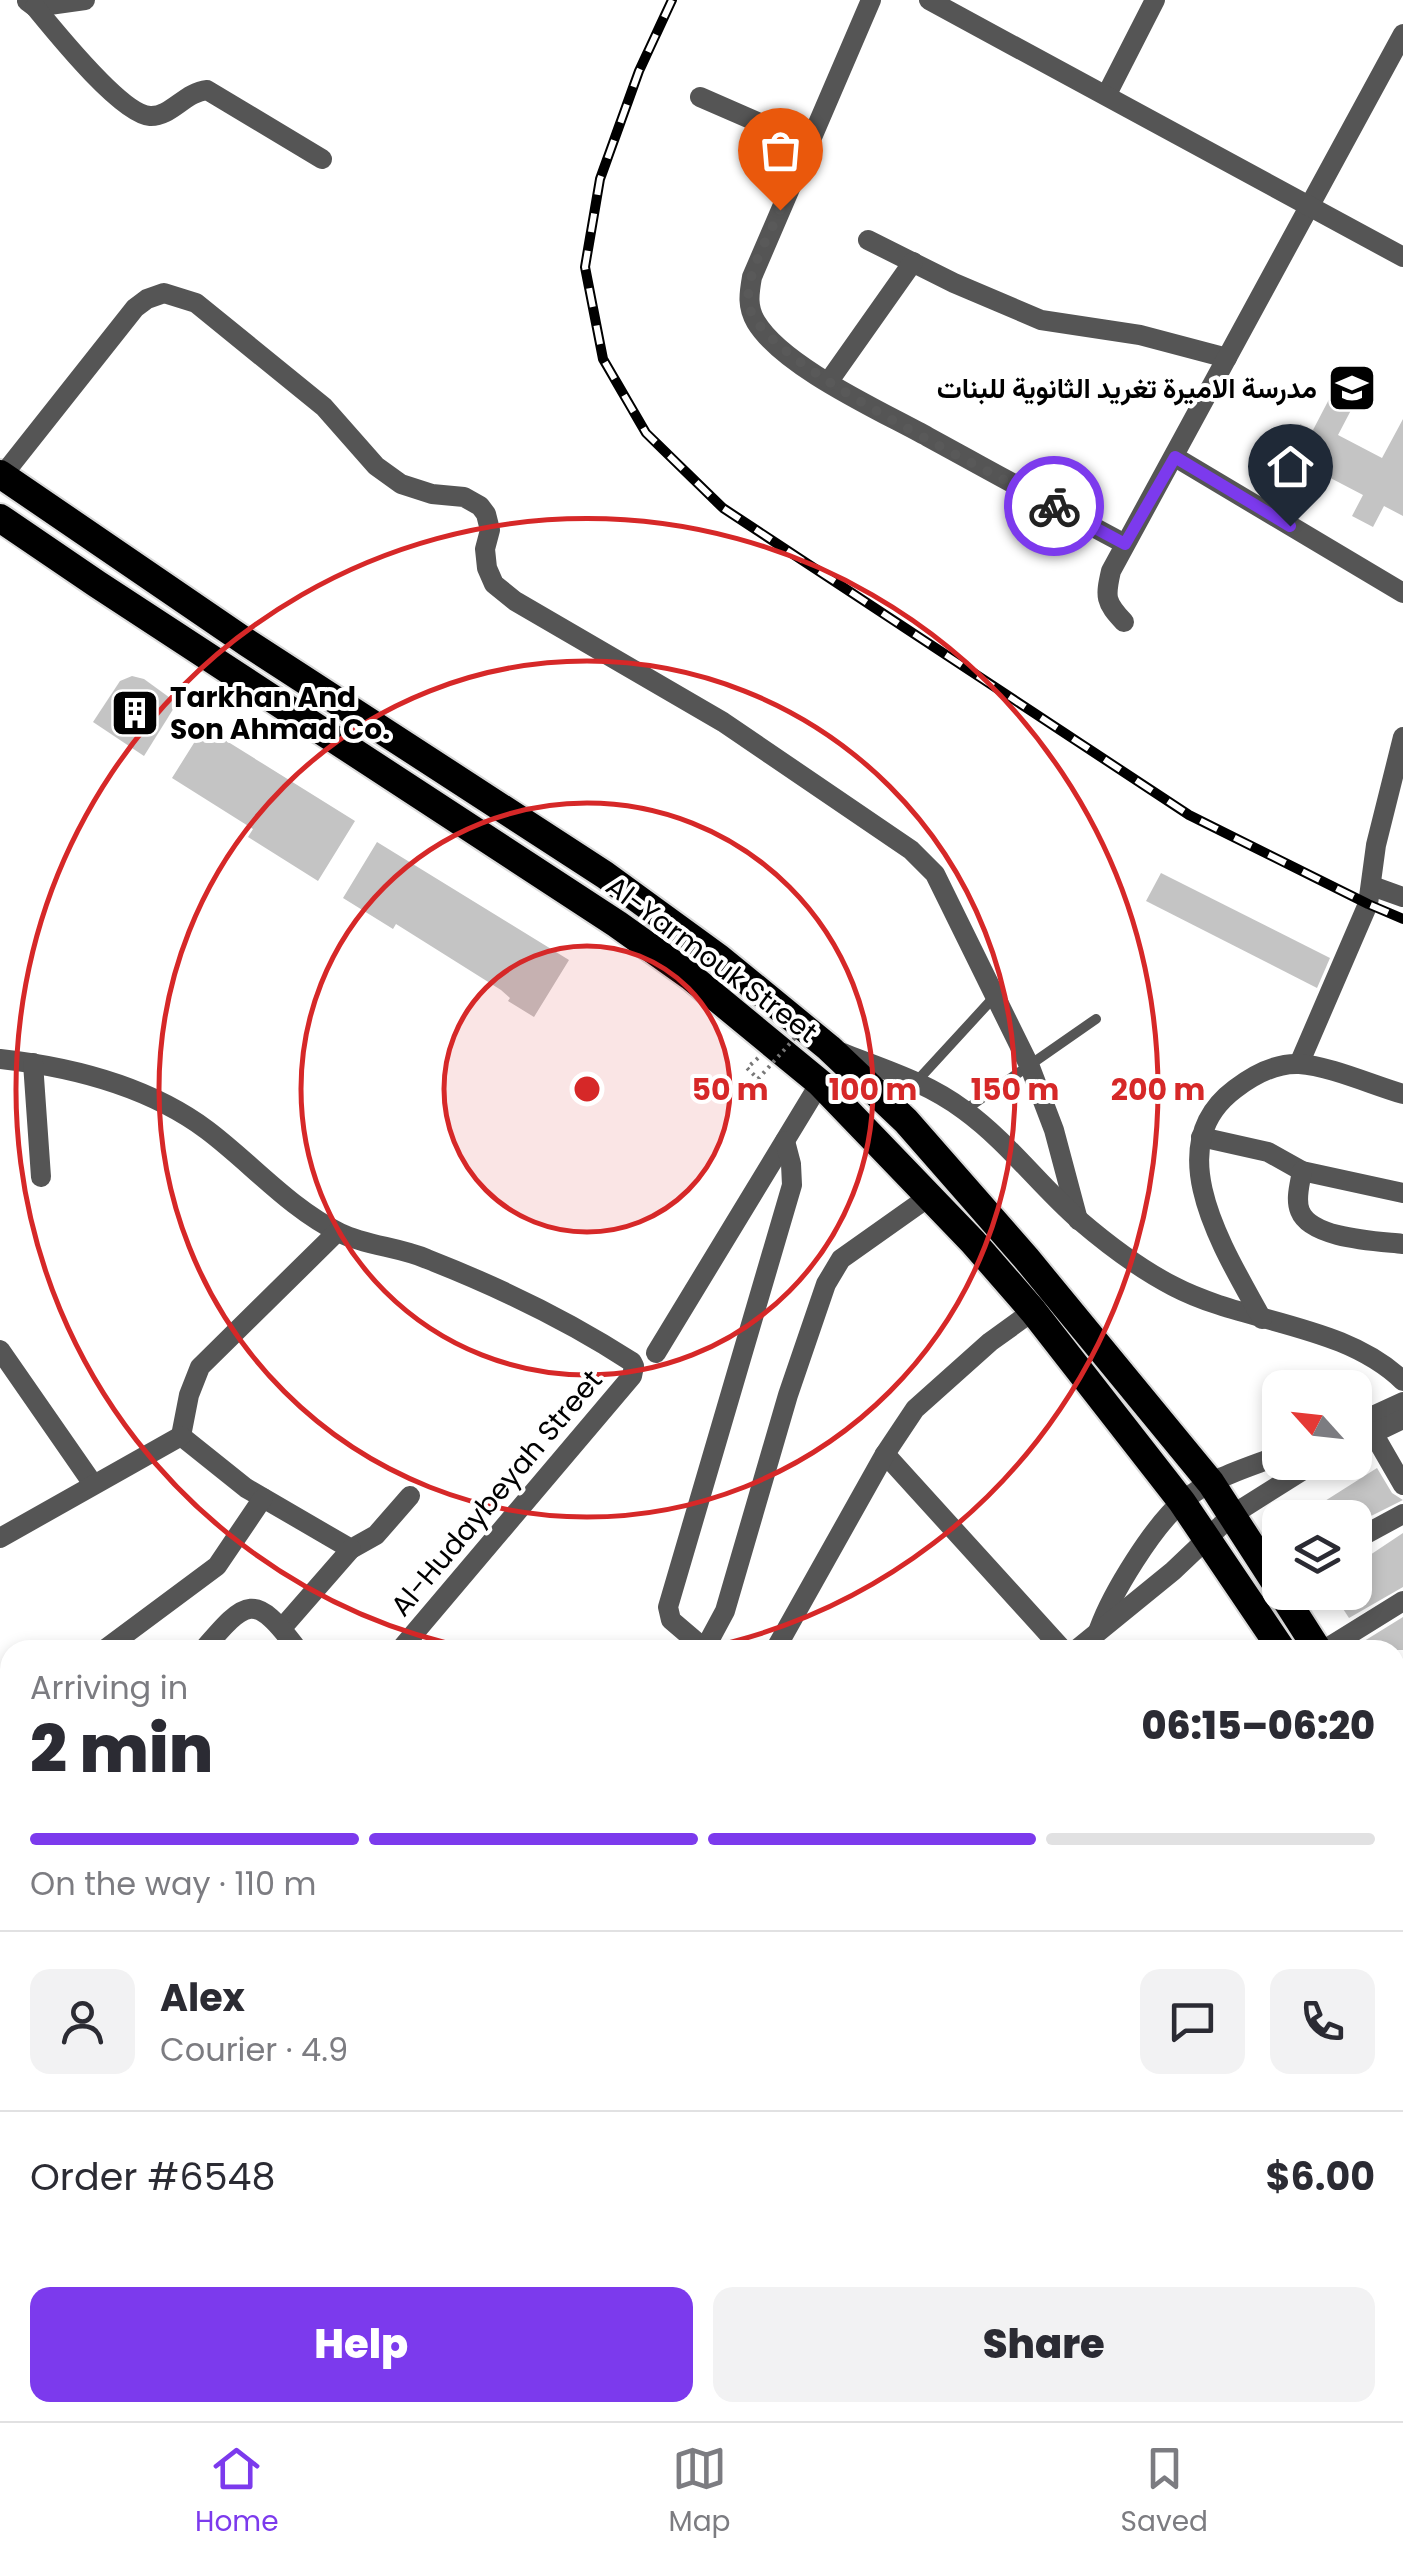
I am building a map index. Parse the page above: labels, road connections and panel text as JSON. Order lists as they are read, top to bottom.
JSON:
{
  "streets": {
    "highway": ["Al-Yarmouk Street"],
    "street": ["Al-Hudaybeyah Street"]
  },
  "places": {
    "school or university": ["مدرسة الاميرة تغريد الثانوية للبنات"],
    "building": ["Tarkhan And Son Ahmad Co."]
  },
  "north": "top left",
  "page": {
    "heading": ["2 min", "Arriving in", "06:15–06:20"],
    "panel": [
      "Alex",
      "Courier · 4.9",
      "Order #6548",
      "$6.00"
    ],
    "bar": "On the way · 110 m",
    "buttons": ["Help", "Share"],
    "tabs": ["Home", "Map", "Saved"]
  },
  "rings": [
    "50 m",
    "100 m",
    "150 m",
    "200 m"
  ]
}
